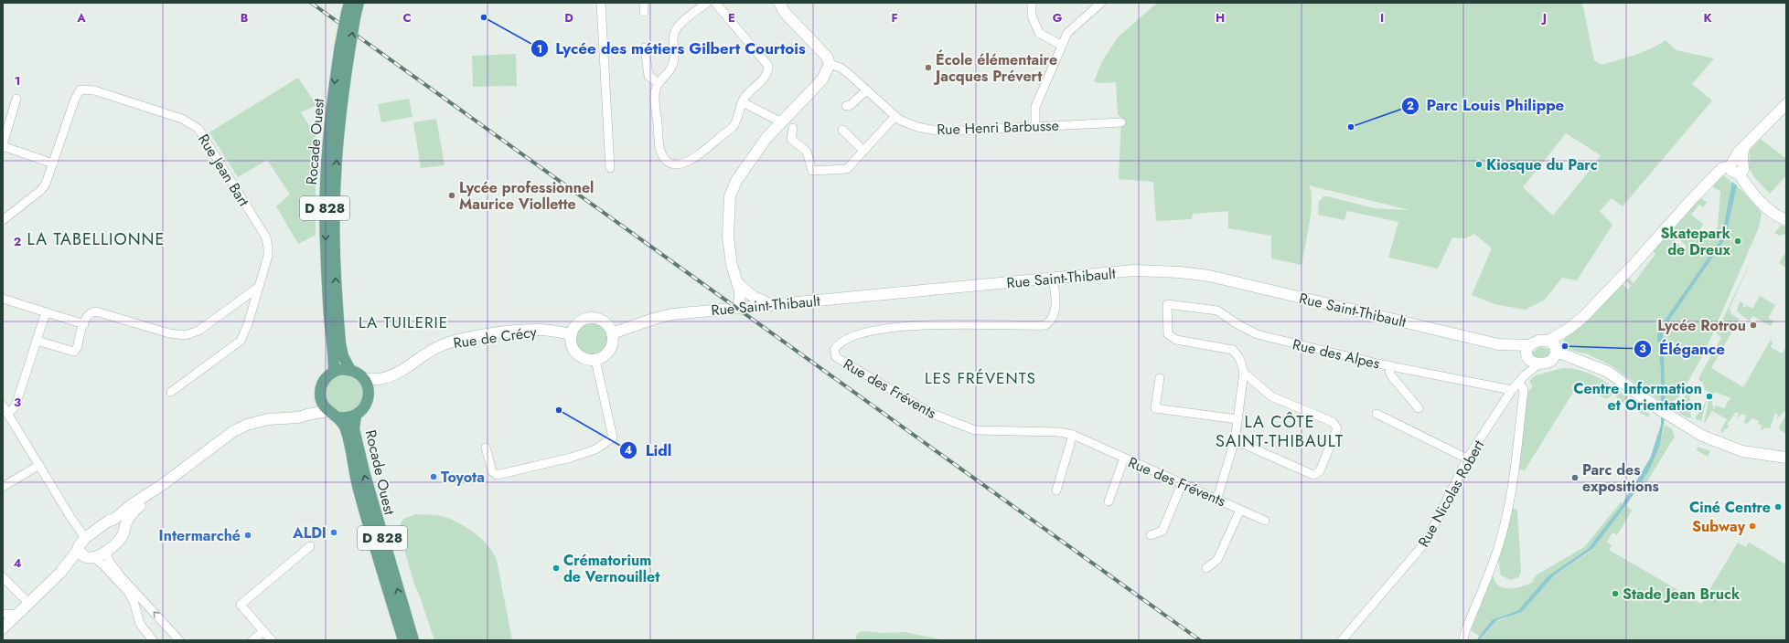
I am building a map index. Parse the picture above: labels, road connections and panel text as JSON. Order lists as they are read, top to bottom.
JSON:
{
  "streets": {
    "main road": [
      "Rocade Ouest",
      "D 828",
      "Rue Saint-Thibault",
      "Rue de Crécy"
    ],
    "street": [
      "Rue Henri Barbusse",
      "Rue Jean Bart",
      "Rue des Alpes",
      "Rue des Frévents",
      "Rue Nicolas Robert"
    ]
  },
  "crossings": [
    ["Rocade Ouest", "Rue de Crécy"],
    ["Rue Saint-Thibault", "Rue de Crécy"],
    ["Rue Saint-Thibault", "Rue des Frévents"],
    ["Rue Saint-Thibault", "Rue Nicolas Robert"],
    ["Rue des Alpes", "Rue Nicolas Robert"]
  ],
  "districts": [
    "LA TABELLIONNE",
    "LA TUILERIE",
    "LES FRÉVENTS",
    "LA CÔTE SAINT-THIBAULT"
  ],
  "places": [
    "Lycée des métiers Gilbert Courtois",
    "École élémentaire Jacques Prévert",
    "Parc Louis Philippe",
    "Kiosque du Parc",
    "Lycée professionnel Maurice Viollette",
    "Skatepark de Dreux",
    "Lycée Rotrou",
    "Élégance",
    "Centre Information et Orientation",
    "Lidl",
    "Toyota",
    "Parc des expositions",
    "Ciné Centre",
    "Subway",
    "ALDI",
    "Intermarché",
    "Crématorium de Vernouillet",
    "Stade Jean Bruck"
  ],
  "grid": {
    "columns": [
      "A",
      "B",
      "C",
      "D",
      "E",
      "F",
      "G",
      "H",
      "I",
      "J",
      "K"
    ],
    "rows": [
      "1",
      "2",
      "3",
      "4"
    ]
  }
}
